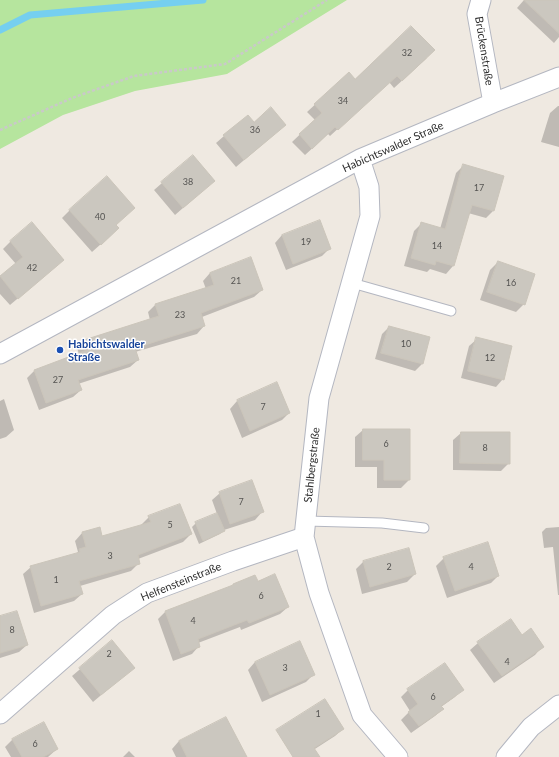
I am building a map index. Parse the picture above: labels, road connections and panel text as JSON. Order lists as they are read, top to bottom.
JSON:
{
  "streets": {
    "street": [
      "Brückenstraße",
      "Habichtswalder Straße",
      "Stahlbergstraße",
      "Helfensteinstraße"
    ]
  },
  "crossings": [
    ["Brückenstraße", "Habichtswalder Straße"],
    ["Habichtswalder Straße", "Stahlbergstraße"],
    ["Stahlbergstraße", "Helfensteinstraße"]
  ],
  "places": ["Habichtswalder Straße"],
  "house_numbers": [
    "32",
    "34",
    "36",
    "38",
    "17",
    "40",
    "19",
    "14",
    "42",
    "21",
    "16",
    "23",
    "10",
    "12",
    "27",
    "7",
    "6",
    "8",
    "7",
    "5",
    "3",
    "2",
    "4",
    "1",
    "6",
    "4",
    "8",
    "2",
    "4",
    "3",
    "6",
    "1",
    "6"
  ]
}
